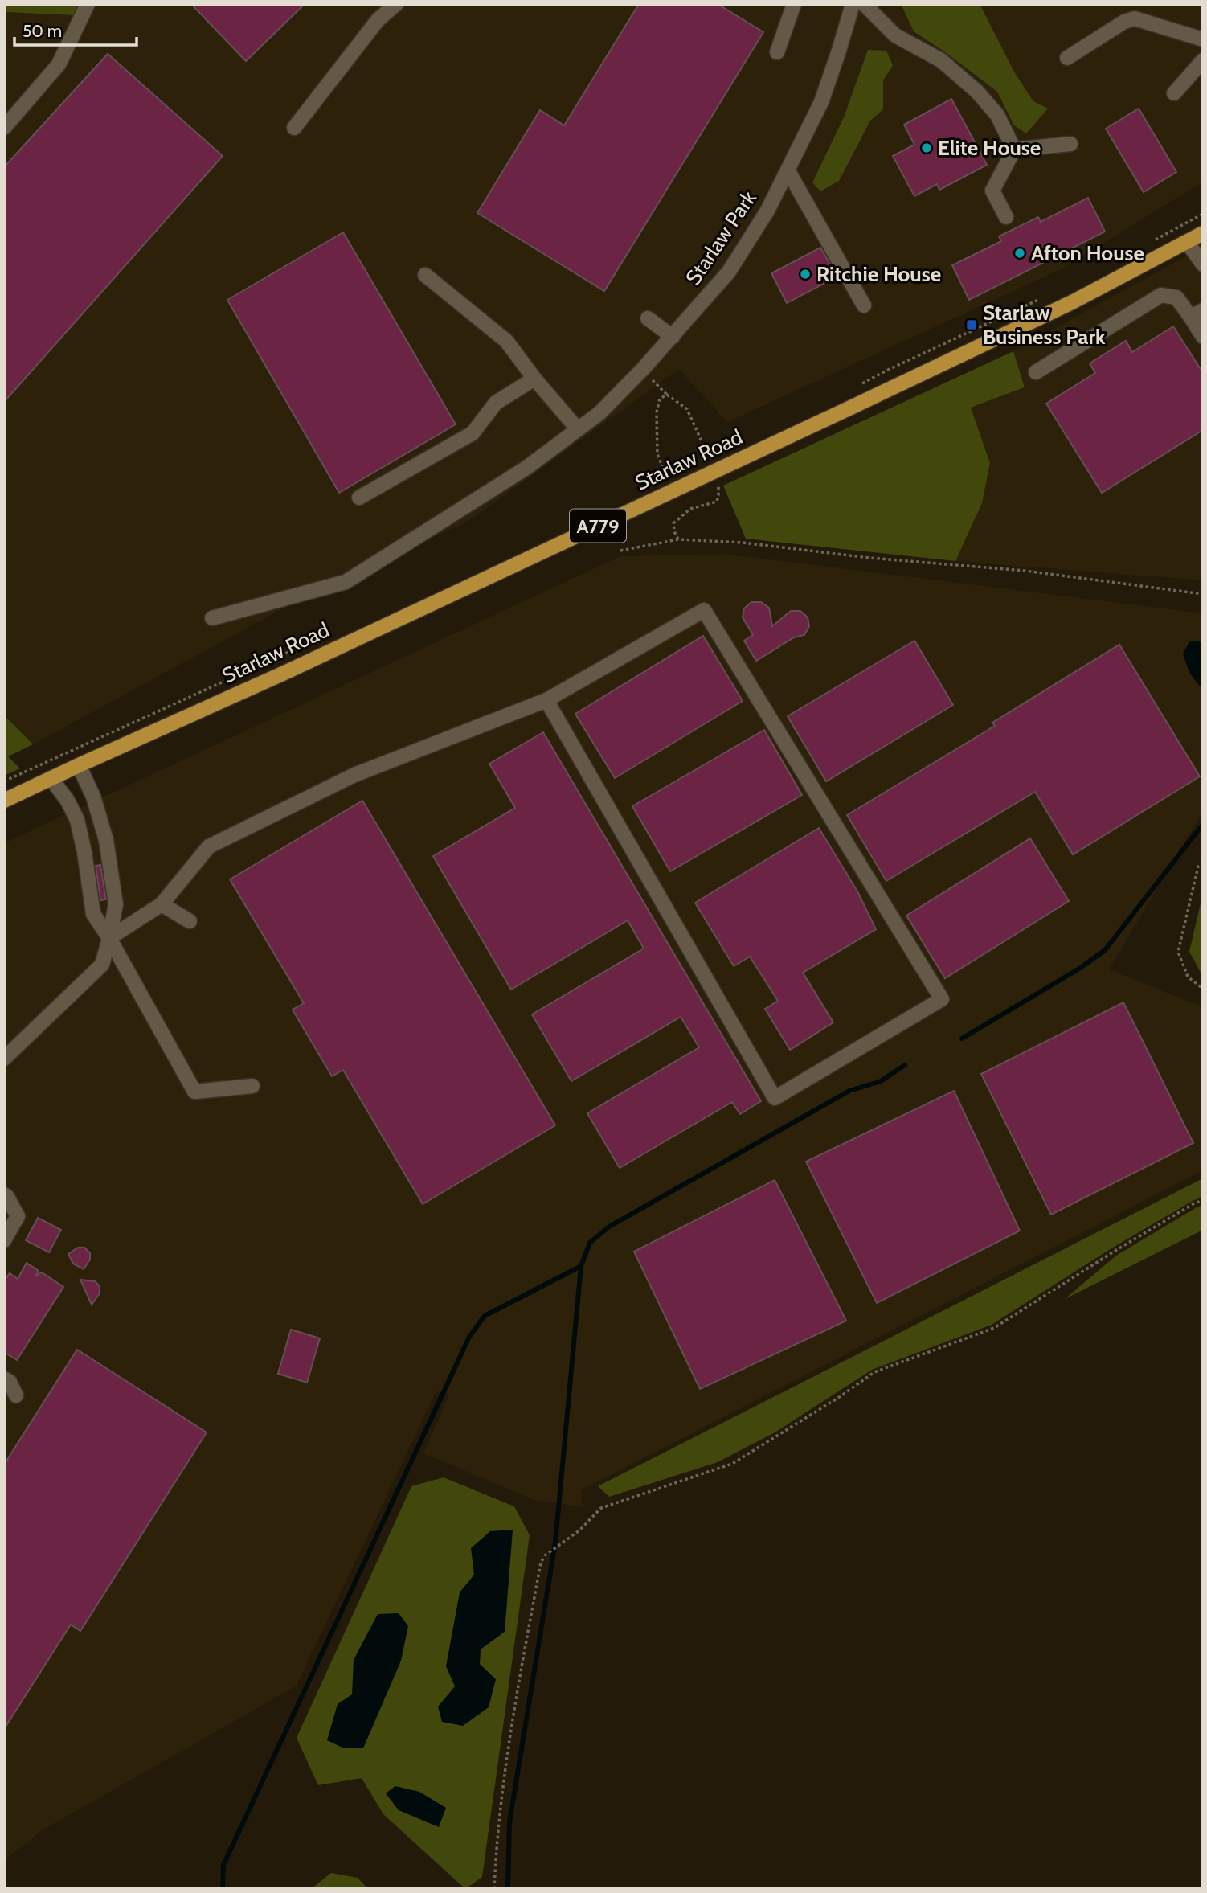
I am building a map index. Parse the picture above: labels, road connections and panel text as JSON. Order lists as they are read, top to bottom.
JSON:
{
  "streets": {
    "main road": ["Starlaw Road", "A779"],
    "street": ["Starlaw Park"]
  },
  "places": {
    "other": ["Elite House", "Afton House", "Ritchie House"],
    "transit": ["Starlaw Business Park"]
  },
  "scale_bar": "50 m"
}
